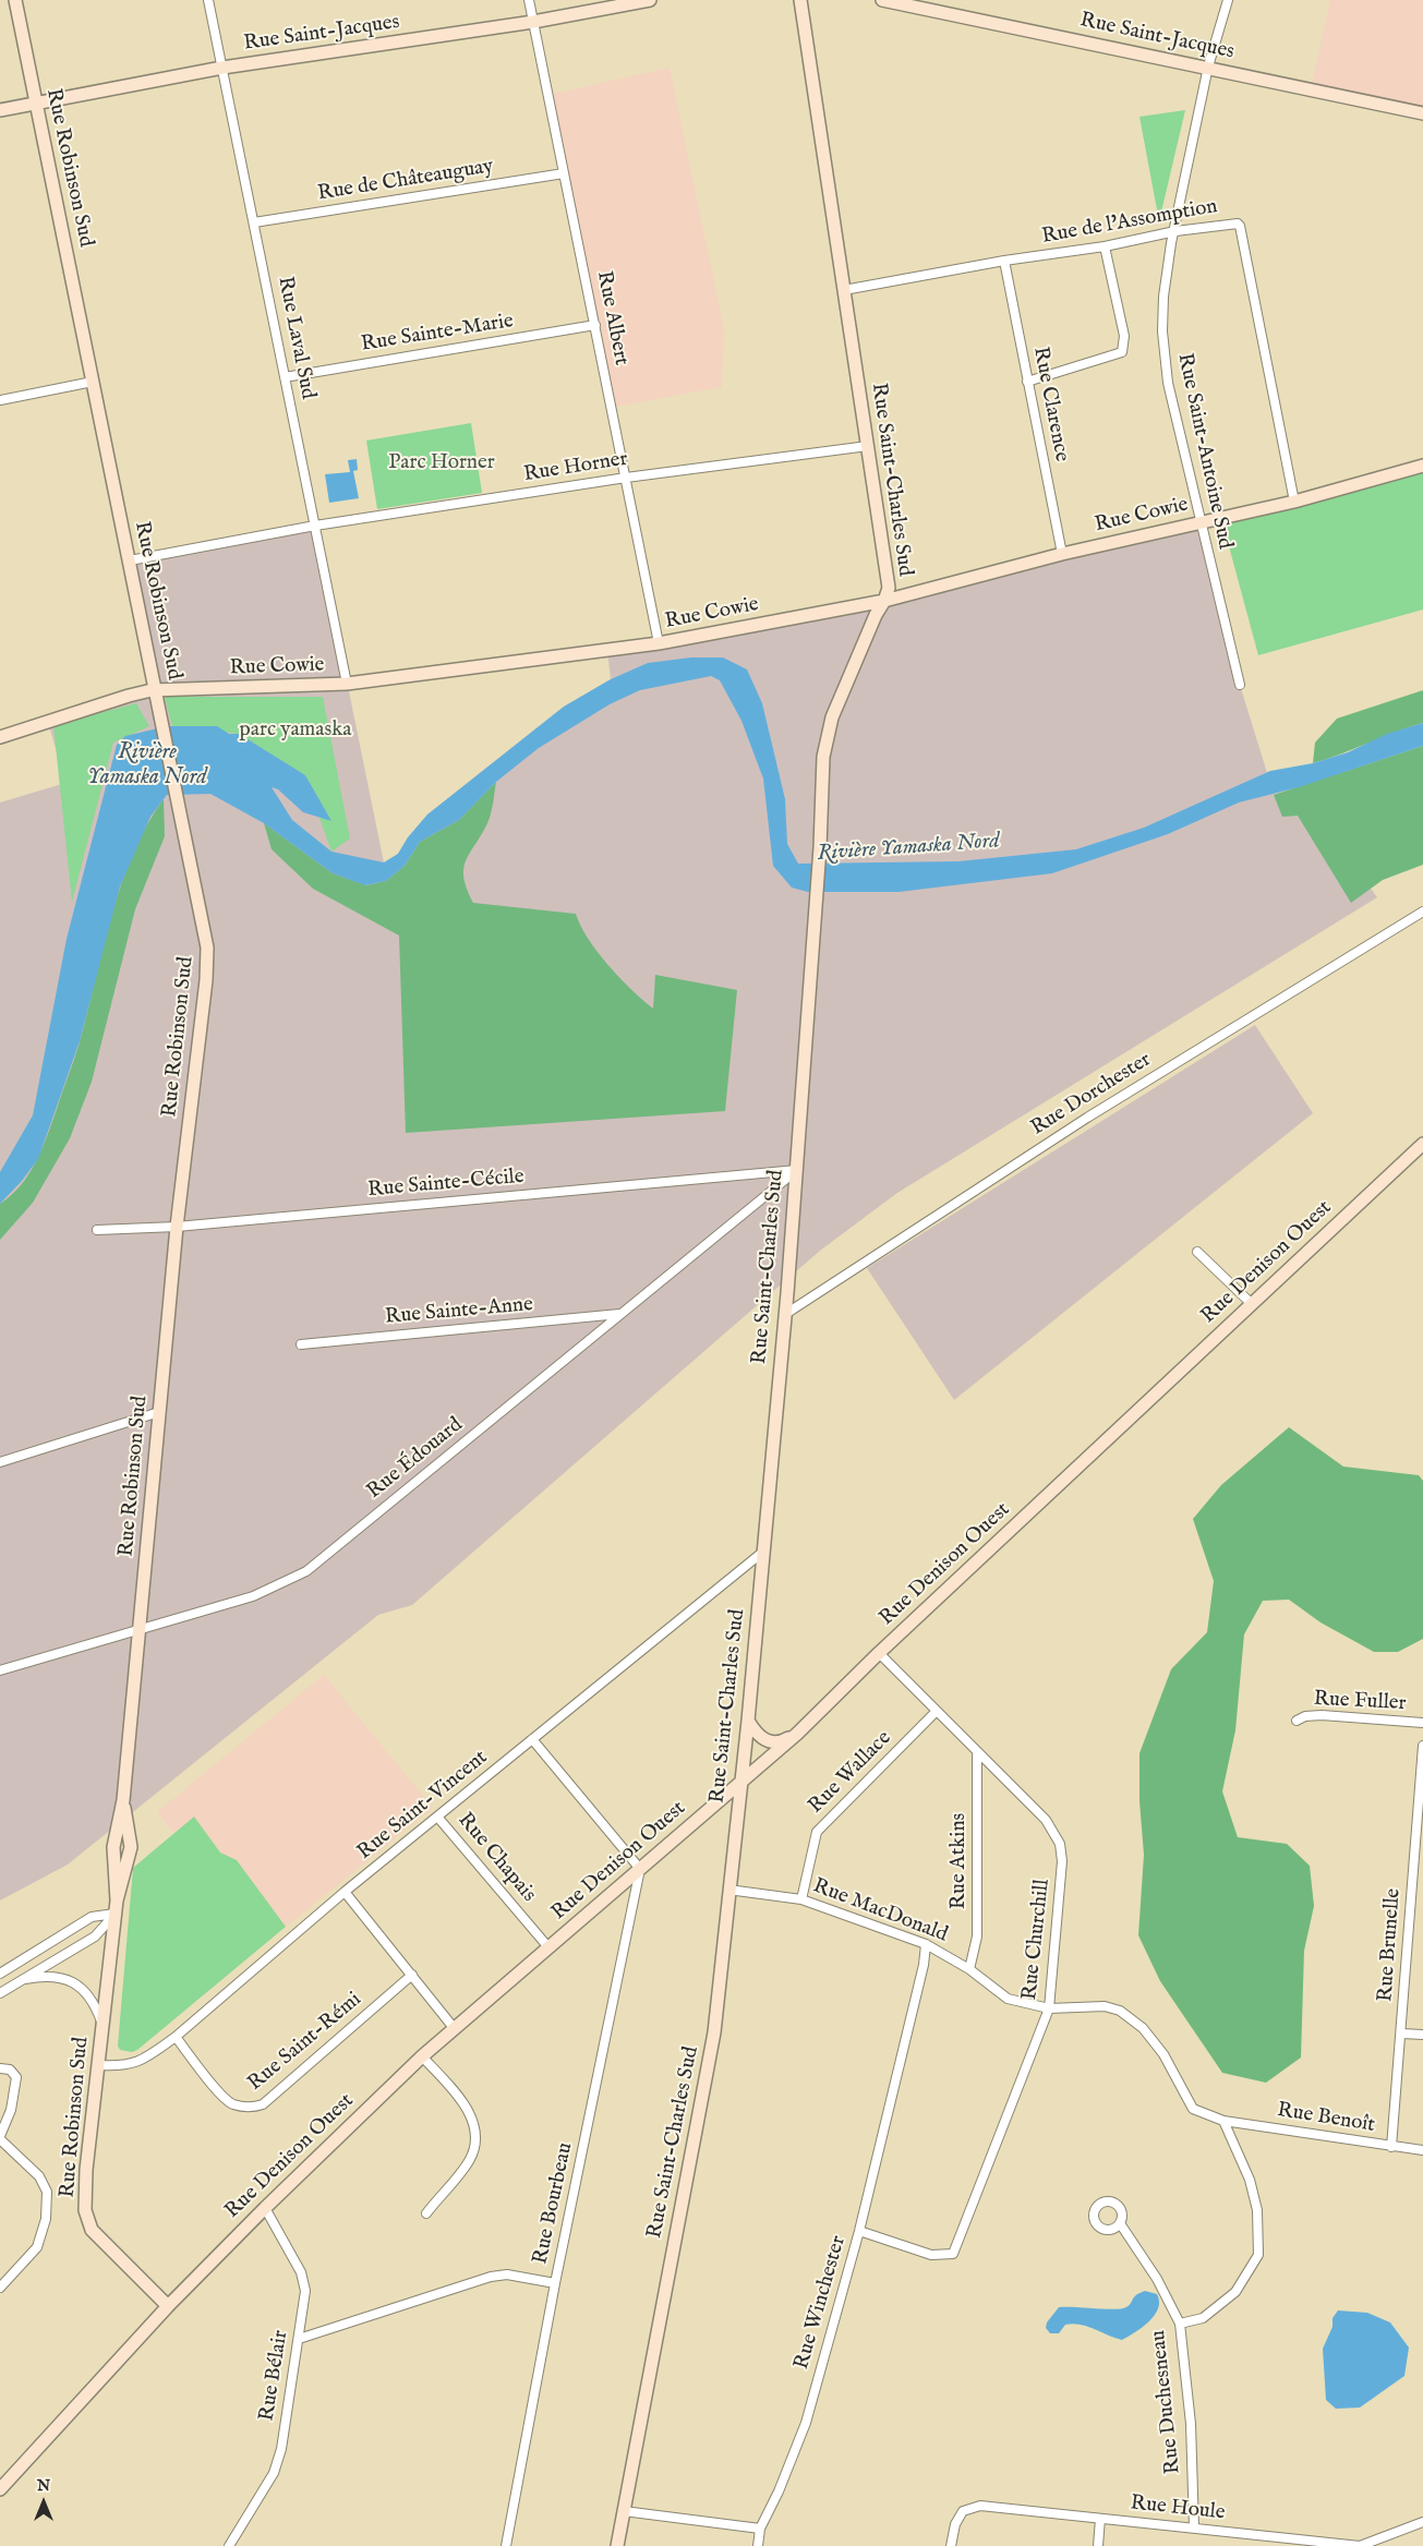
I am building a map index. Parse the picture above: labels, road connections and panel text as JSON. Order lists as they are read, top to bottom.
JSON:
{
  "streets": {
    "street": [
      "Rue Saint-Jacques",
      "Rue Robinson Sud",
      "Rue de Châteauguay",
      "Rue de l'Assomption",
      "Rue Albert",
      "Rue Sainte-Marie",
      "Rue Laval Sud",
      "Rue Clarence",
      "Rue Saint-Antoine Sud",
      "Rue Horner",
      "Rue Saint-Charles Sud",
      "Rue Cowie",
      "Rue Dorchester",
      "Rue Sainte-Cécile",
      "Rue Denison Ouest",
      "Rue Sainte-Anne",
      "Rue Édouard",
      "Rue Fuller",
      "Rue Wallace",
      "Rue Saint-Vincent",
      "Rue Chapais",
      "Rue Atkins",
      "Rue MacDonald",
      "Rue Churchill",
      "Rue Brunelle",
      "Rue Saint-Rémi",
      "Rue Benoît",
      "Rue Bourbeau",
      "Rue Winchester",
      "Rue Bélair",
      "Rue Duchesneau",
      "Rue Houle"
    ]
  },
  "crossings": [
    ["Rue Saint-Jacques", "Rue Robinson Sud"],
    ["Rue Saint-Jacques", "Rue Albert"],
    ["Rue Saint-Jacques", "Rue Laval Sud"],
    ["Rue Saint-Jacques", "Rue Saint-Antoine Sud"],
    ["Rue Robinson Sud", "Rue Horner"],
    ["Rue Robinson Sud", "Rue Cowie"],
    ["Rue Robinson Sud", "Rue Sainte-Cécile"],
    ["Rue Robinson Sud", "Rue Denison Ouest"],
    ["Rue Robinson Sud", "Rue Édouard"],
    ["Rue Robinson Sud", "Rue Saint-Vincent"],
    ["Rue de Châteauguay", "Rue Albert"],
    ["Rue de Châteauguay", "Rue Laval Sud"],
    ["Rue de l'Assomption", "Rue Clarence"],
    ["Rue de l'Assomption", "Rue Saint-Antoine Sud"],
    ["Rue de l'Assomption", "Rue Saint-Charles Sud"],
    ["Rue de l'Assomption", "Rue Cowie"],
    ["Rue Albert", "Rue Sainte-Marie"],
    ["Rue Albert", "Rue Horner"],
    ["Rue Albert", "Rue Cowie"],
    ["Rue Sainte-Marie", "Rue Laval Sud"],
    ["Rue Laval Sud", "Rue Horner"],
    ["Rue Laval Sud", "Rue Cowie"],
    ["Rue Clarence", "Rue Cowie"],
    ["Rue Saint-Antoine Sud", "Rue Cowie"],
    ["Rue Horner", "Rue Saint-Charles Sud"],
    ["Rue Saint-Charles Sud", "Rue Cowie"],
    ["Rue Saint-Charles Sud", "Rue Dorchester"],
    ["Rue Saint-Charles Sud", "Rue Sainte-Cécile"],
    ["Rue Saint-Charles Sud", "Rue Denison Ouest"],
    ["Rue Saint-Charles Sud", "Rue Édouard"],
    ["Rue Saint-Charles Sud", "Rue Saint-Vincent"],
    ["Rue Saint-Charles Sud", "Rue MacDonald"],
    ["Rue Sainte-Cécile", "Rue Édouard"],
    ["Rue Denison Ouest", "Rue Chapais"],
    ["Rue Denison Ouest", "Rue Churchill"],
    ["Rue Denison Ouest", "Rue Bourbeau"],
    ["Rue Denison Ouest", "Rue Bélair"],
    ["Rue Sainte-Anne", "Rue Édouard"],
    ["Rue Wallace", "Rue MacDonald"],
    ["Rue Wallace", "Rue Churchill"],
    ["Rue Saint-Vincent", "Rue Chapais"],
    ["Rue Saint-Vincent", "Rue Saint-Rémi"],
    ["Rue Atkins", "Rue MacDonald"],
    ["Rue Atkins", "Rue Churchill"],
    ["Rue MacDonald", "Rue Churchill"],
    ["Rue MacDonald", "Rue Benoît"],
    ["Rue MacDonald", "Rue Winchester"],
    ["Rue Churchill", "Rue Winchester"],
    ["Rue Brunelle", "Rue Benoît"],
    ["Rue Duchesneau", "Rue Houle"]
  ],
  "water": ["Rivière Yamaska Nord"],
  "parks": ["Parc Horner", "parc yamaska"],
  "north": "top"
}
